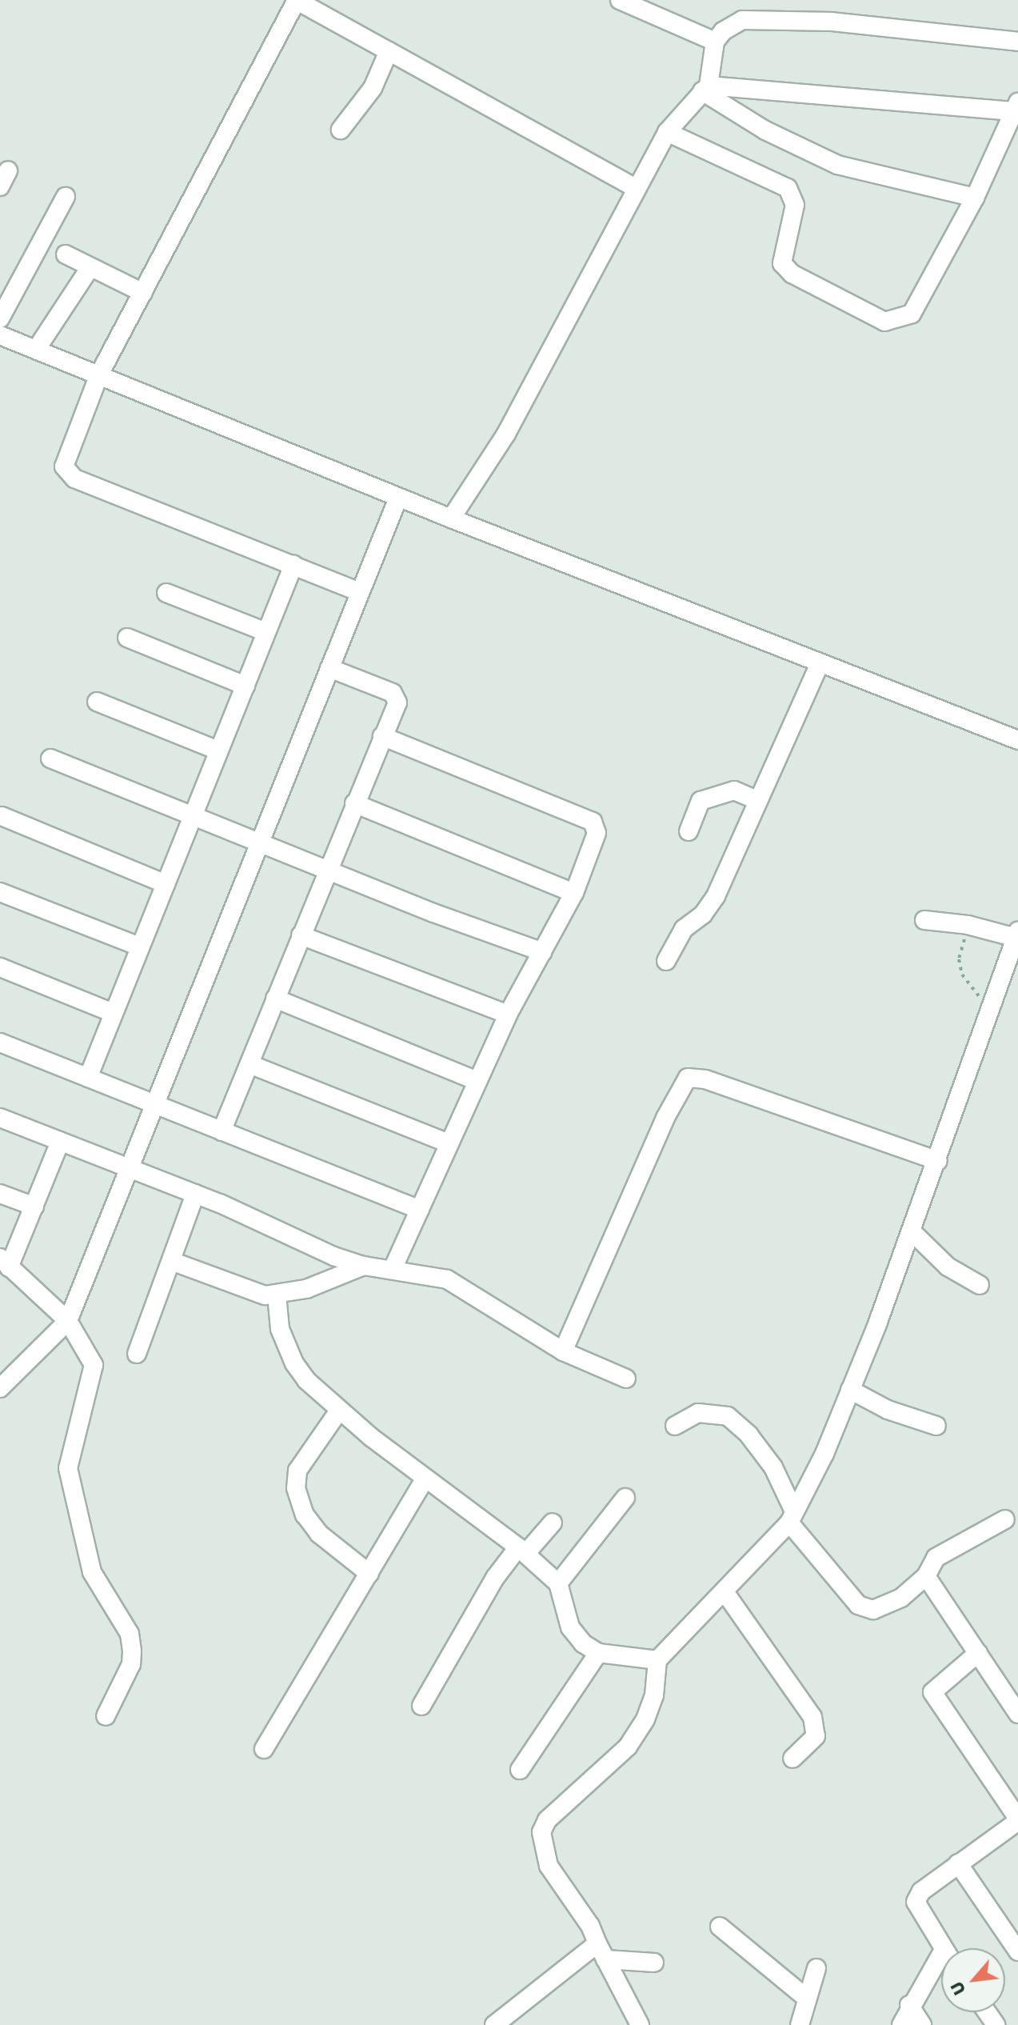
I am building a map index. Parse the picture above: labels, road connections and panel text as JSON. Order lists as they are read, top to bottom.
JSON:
{
  "north": "bottom left"
}
